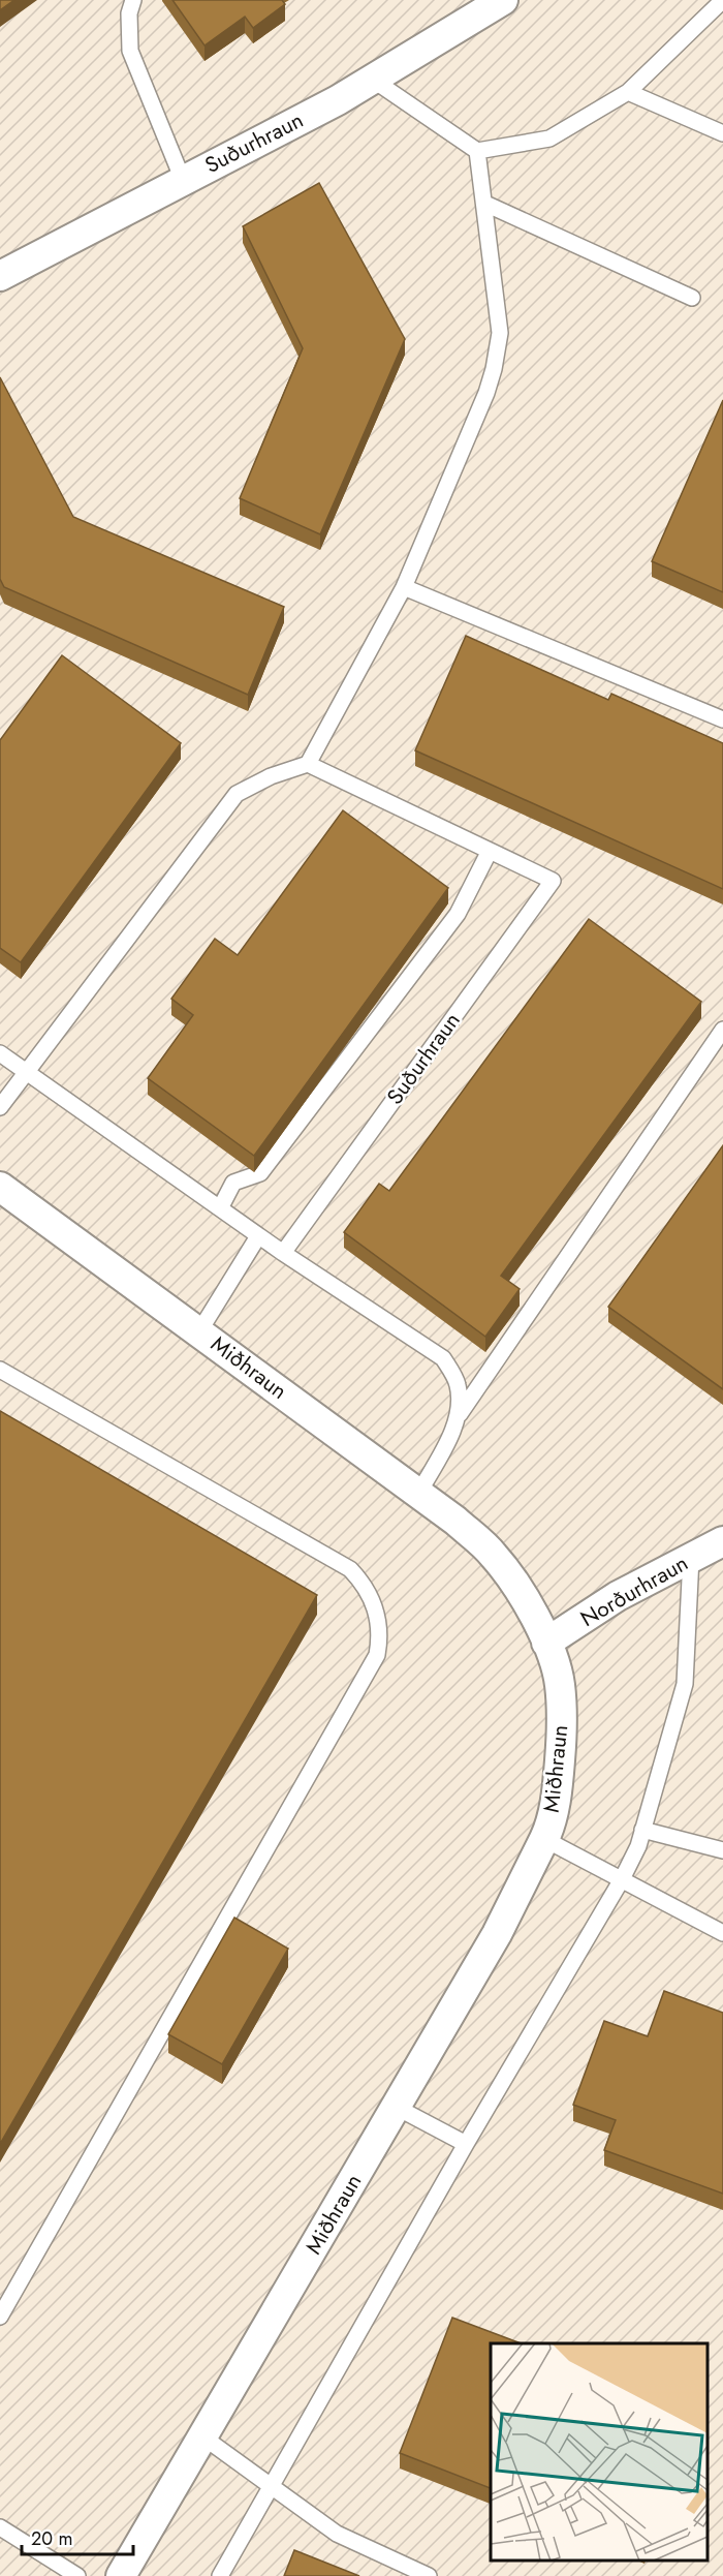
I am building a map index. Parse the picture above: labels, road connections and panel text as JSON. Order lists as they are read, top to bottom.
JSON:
{
  "streets": {
    "street": ["Suðurhraun", "Miðhraun", "Norðurhraun"]
  },
  "crossings": [
    ["Miðhraun", "Norðurhraun"]
  ],
  "scale_bar": "20 m"
}
